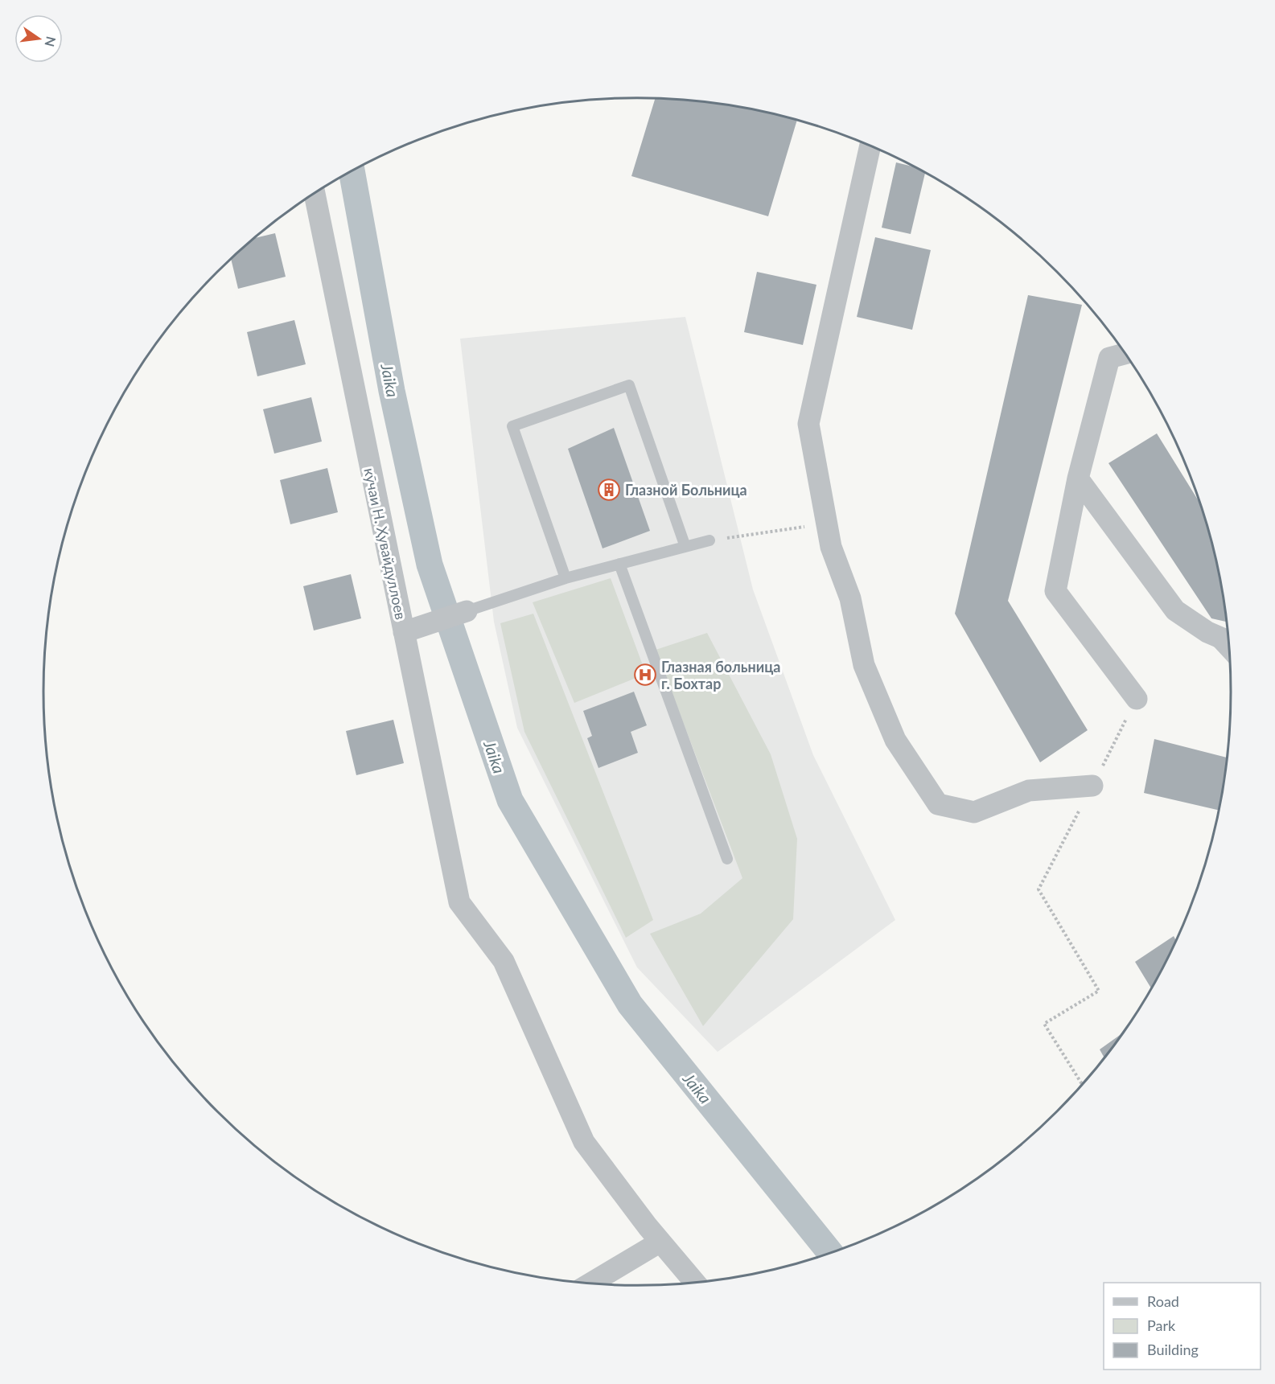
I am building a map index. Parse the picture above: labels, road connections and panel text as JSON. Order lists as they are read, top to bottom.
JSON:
{
  "streets": {
    "street": ["кӯчаи Н. Ҳувайдуллоев"]
  },
  "water": ["Jaika"],
  "places": {
    "building": ["Глазной Больница"],
    "hospital": ["Глазная больница г. Бохтар"]
  },
  "legend": ["Road", "Park", "Building"],
  "north": "right"
}
